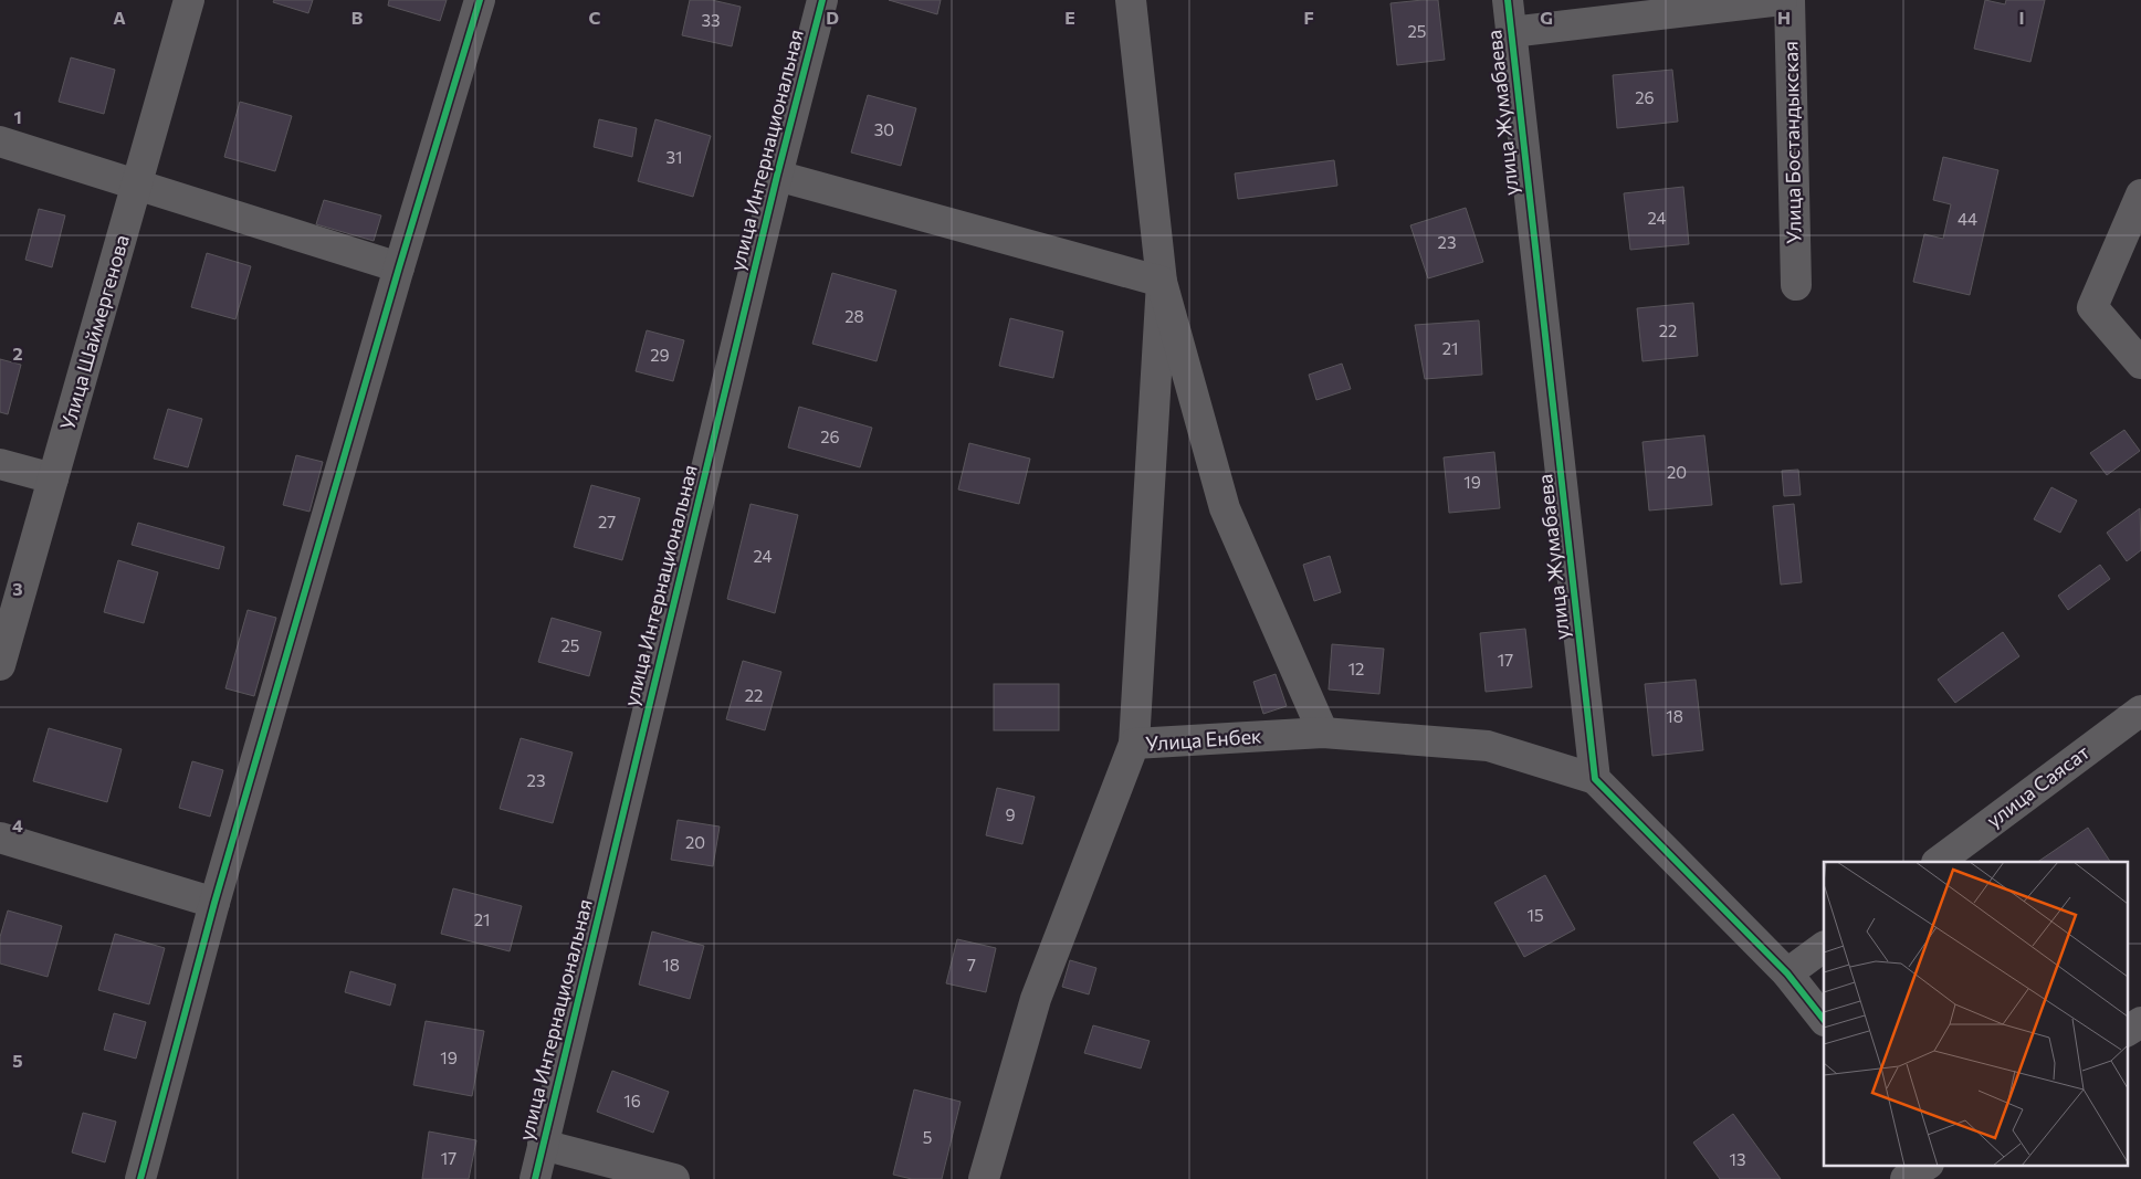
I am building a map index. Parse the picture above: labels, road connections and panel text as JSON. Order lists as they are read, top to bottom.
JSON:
{
  "streets": {
    "street": [
      "улица Жумабаева",
      "Улица Бостандыкская",
      "улица Интернациональная",
      "Улица Шаймергенова",
      "Улица Енбек",
      "улица Саясат"
    ]
  },
  "crossings": [
    ["улица Жумабаева", "Улица Енбек"]
  ],
  "house_numbers": [
    "33",
    "25",
    "26",
    "30",
    "31",
    "24",
    "44",
    "23",
    "28",
    "22",
    "21",
    "29",
    "26",
    "20",
    "19",
    "27",
    "24",
    "25",
    "17",
    "12",
    "22",
    "18",
    "23",
    "9",
    "20",
    "15",
    "21",
    "18",
    "7",
    "19",
    "16",
    "5",
    "17",
    "13"
  ],
  "grid": {
    "columns": [
      "A",
      "B",
      "C",
      "D",
      "E",
      "F",
      "G",
      "H",
      "I"
    ],
    "rows": [
      "1",
      "2",
      "3",
      "4",
      "5"
    ]
  }
}
